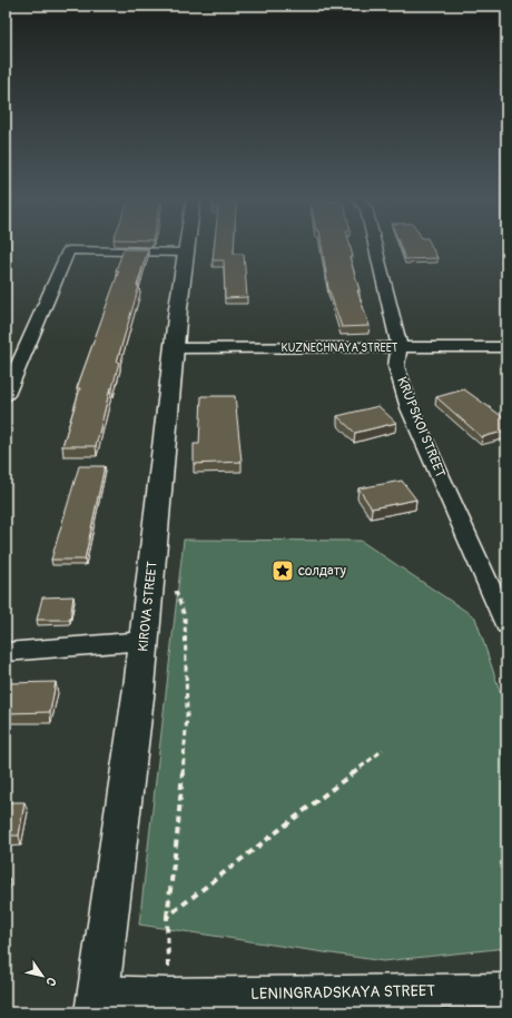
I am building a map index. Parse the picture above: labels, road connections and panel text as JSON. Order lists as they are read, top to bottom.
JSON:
{
  "streets": {
    "street": [
      "KUZNECHNAYA STREET",
      "KRUPSKOI STREET",
      "KIROVA STREET",
      "LENINGRADSKAYA STREET"
    ]
  },
  "crossings": [
    ["KUZNECHNAYA STREET", "KRUPSKOI STREET"],
    ["KUZNECHNAYA STREET", "KIROVA STREET"],
    ["KIROVA STREET", "LENINGRADSKAYA STREET"]
  ],
  "places": {
    "place": ["солдату"]
  },
  "north": "bottom right"
}
